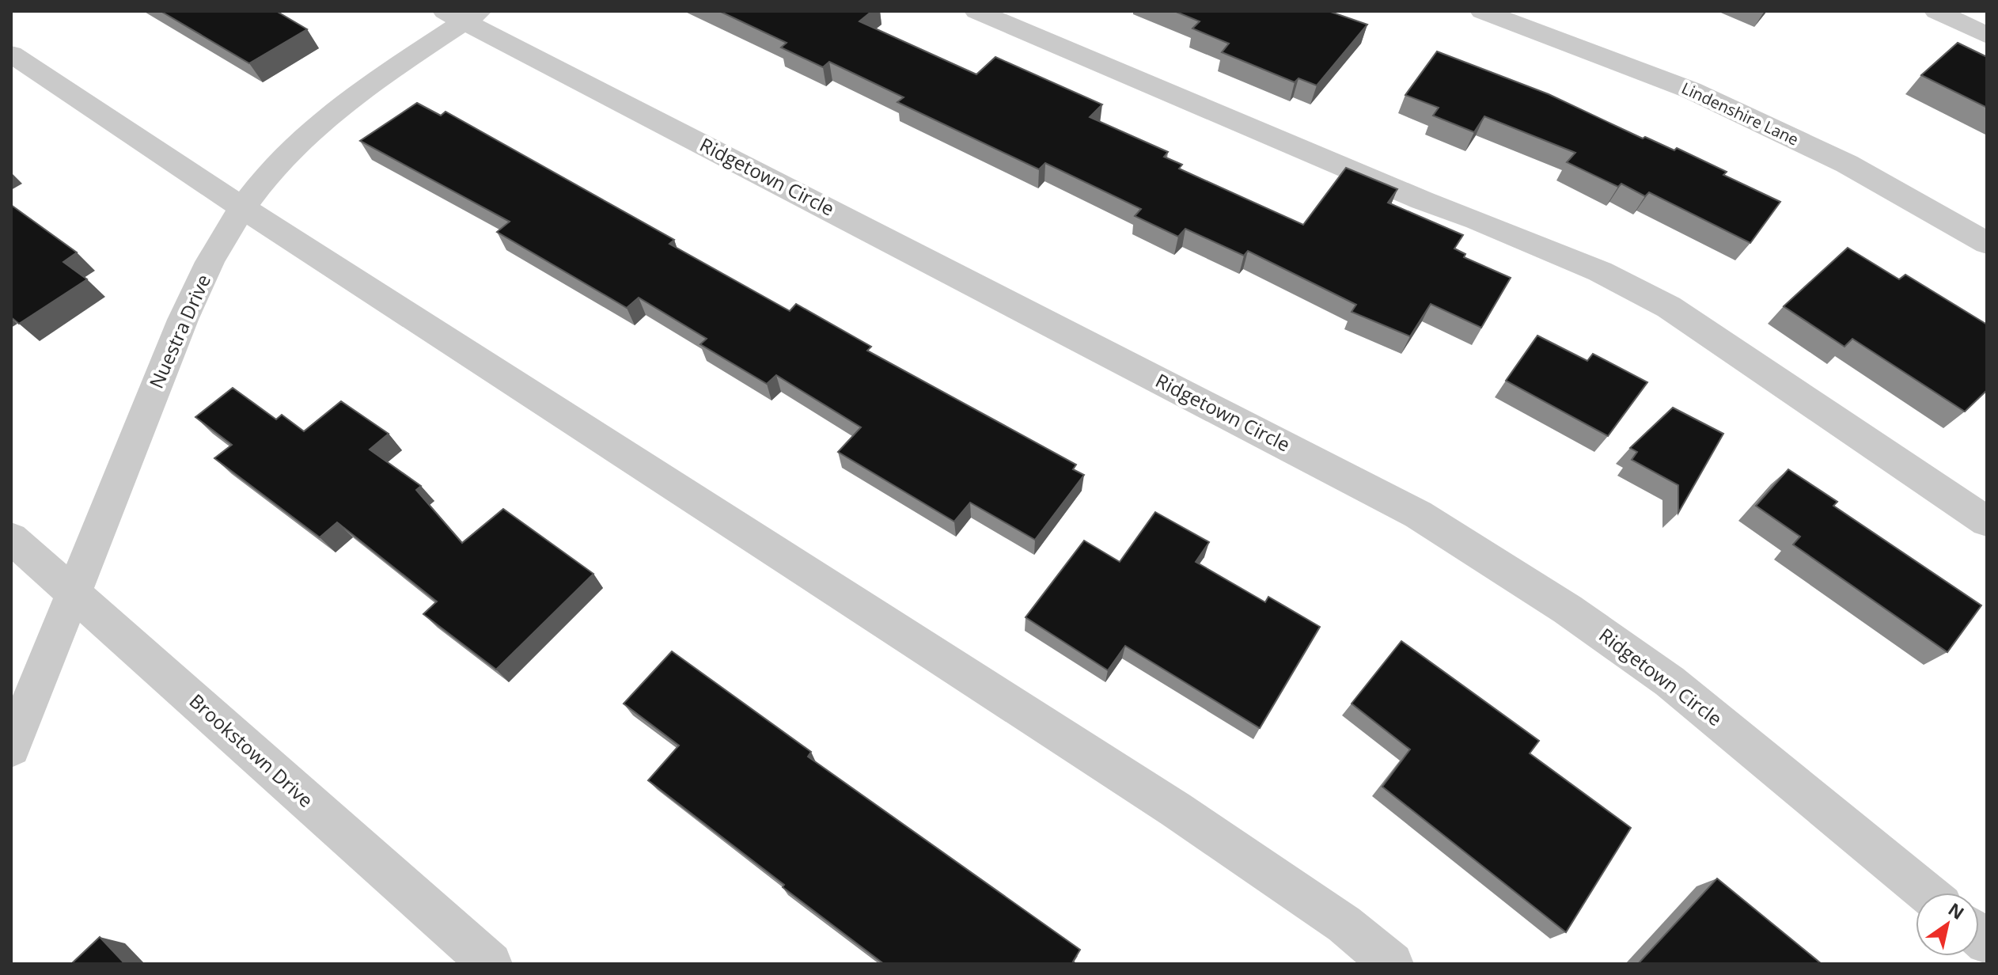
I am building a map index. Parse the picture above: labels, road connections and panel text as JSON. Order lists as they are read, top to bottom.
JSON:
{
  "streets": {
    "street": [
      "Lindenshire Lane",
      "Ridgetown Circle",
      "Nuestra Drive",
      "Brookstown Drive"
    ]
  },
  "crossings": [
    ["Ridgetown Circle", "Nuestra Drive"],
    ["Nuestra Drive", "Brookstown Drive"]
  ],
  "north": "top right"
}
